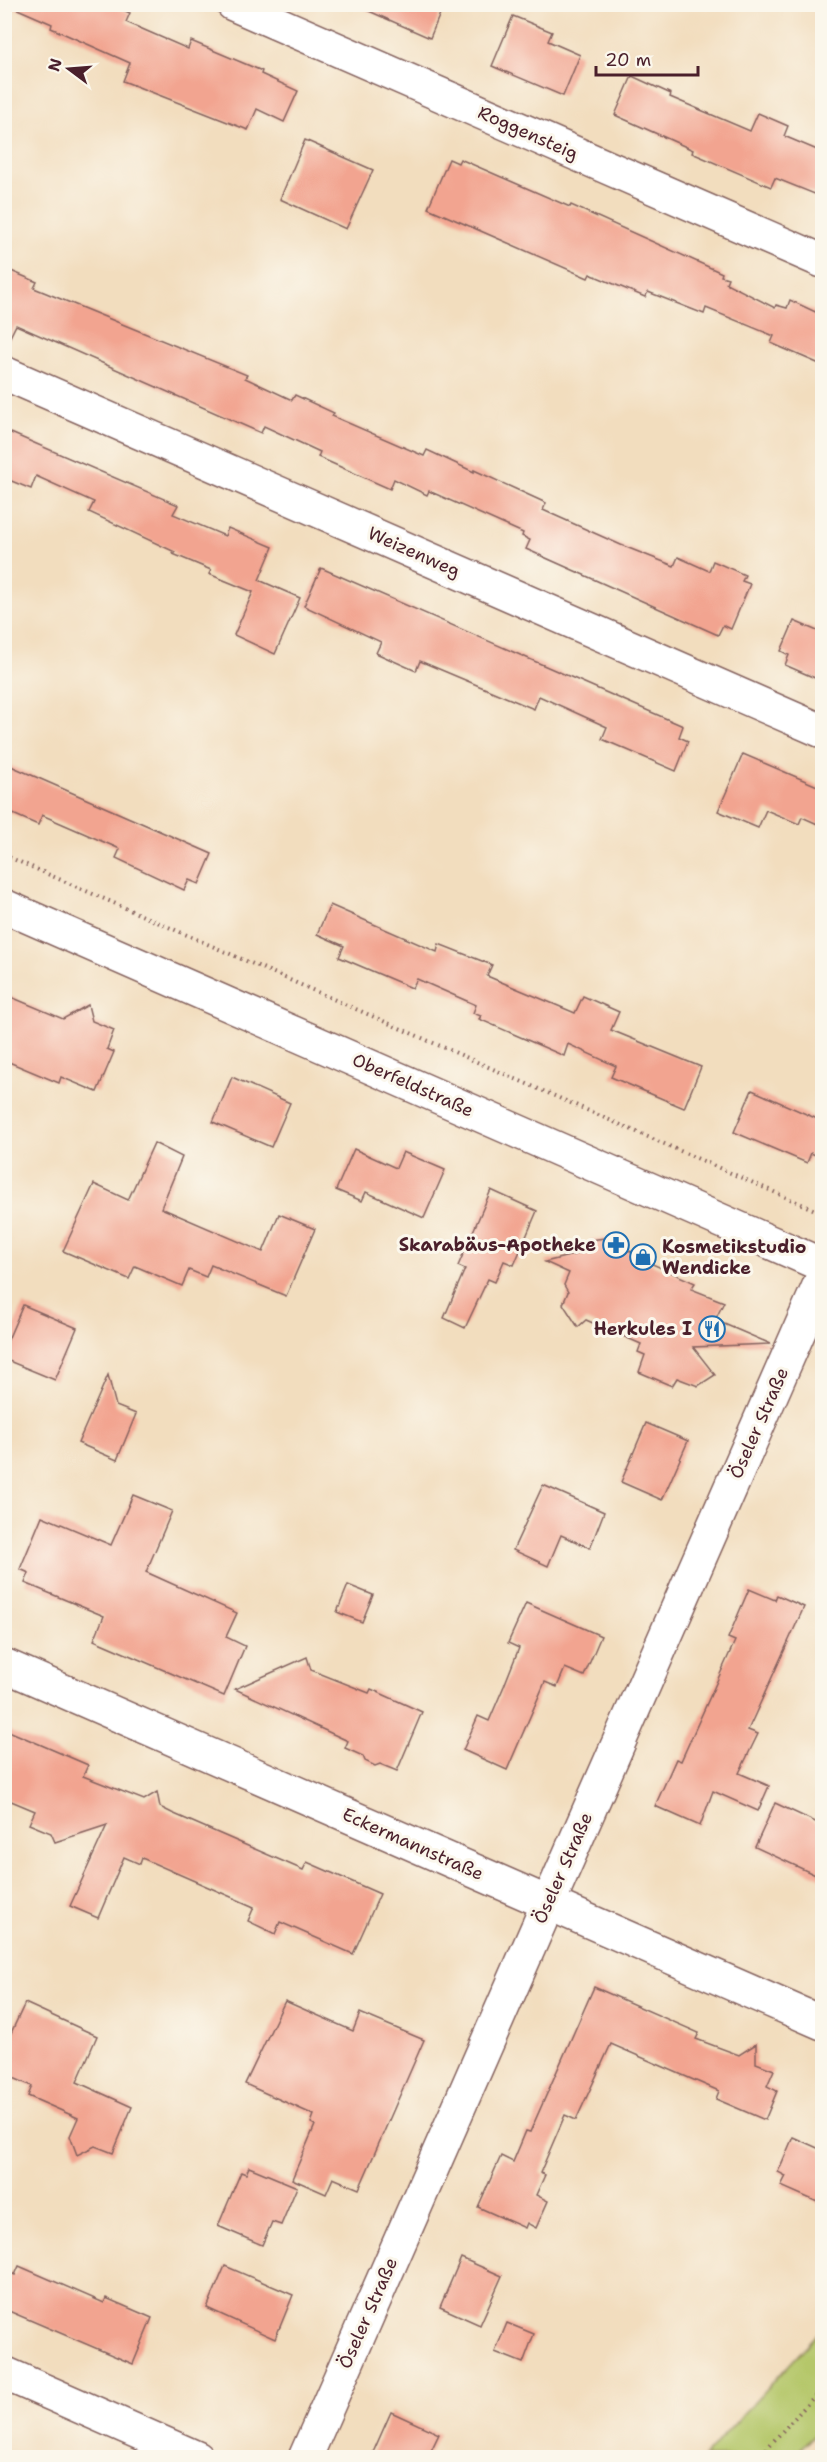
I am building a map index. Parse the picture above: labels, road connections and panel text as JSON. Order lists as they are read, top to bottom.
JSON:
{
  "streets": {
    "street": [
      "Roggensteig",
      "Weizenweg",
      "Oberfeldstraße",
      "Öseler Straße",
      "Eckermannstraße"
    ]
  },
  "crossings": [
    ["Öseler Straße", "Eckermannstraße"]
  ],
  "places": {
    "pharmacy": ["Skarabäus-Apotheke"],
    "shop": ["Kosmetikstudio Wendicke"],
    "restaurant": ["Herkules I"]
  },
  "scale_bar": "20 m",
  "north": "left"
}
